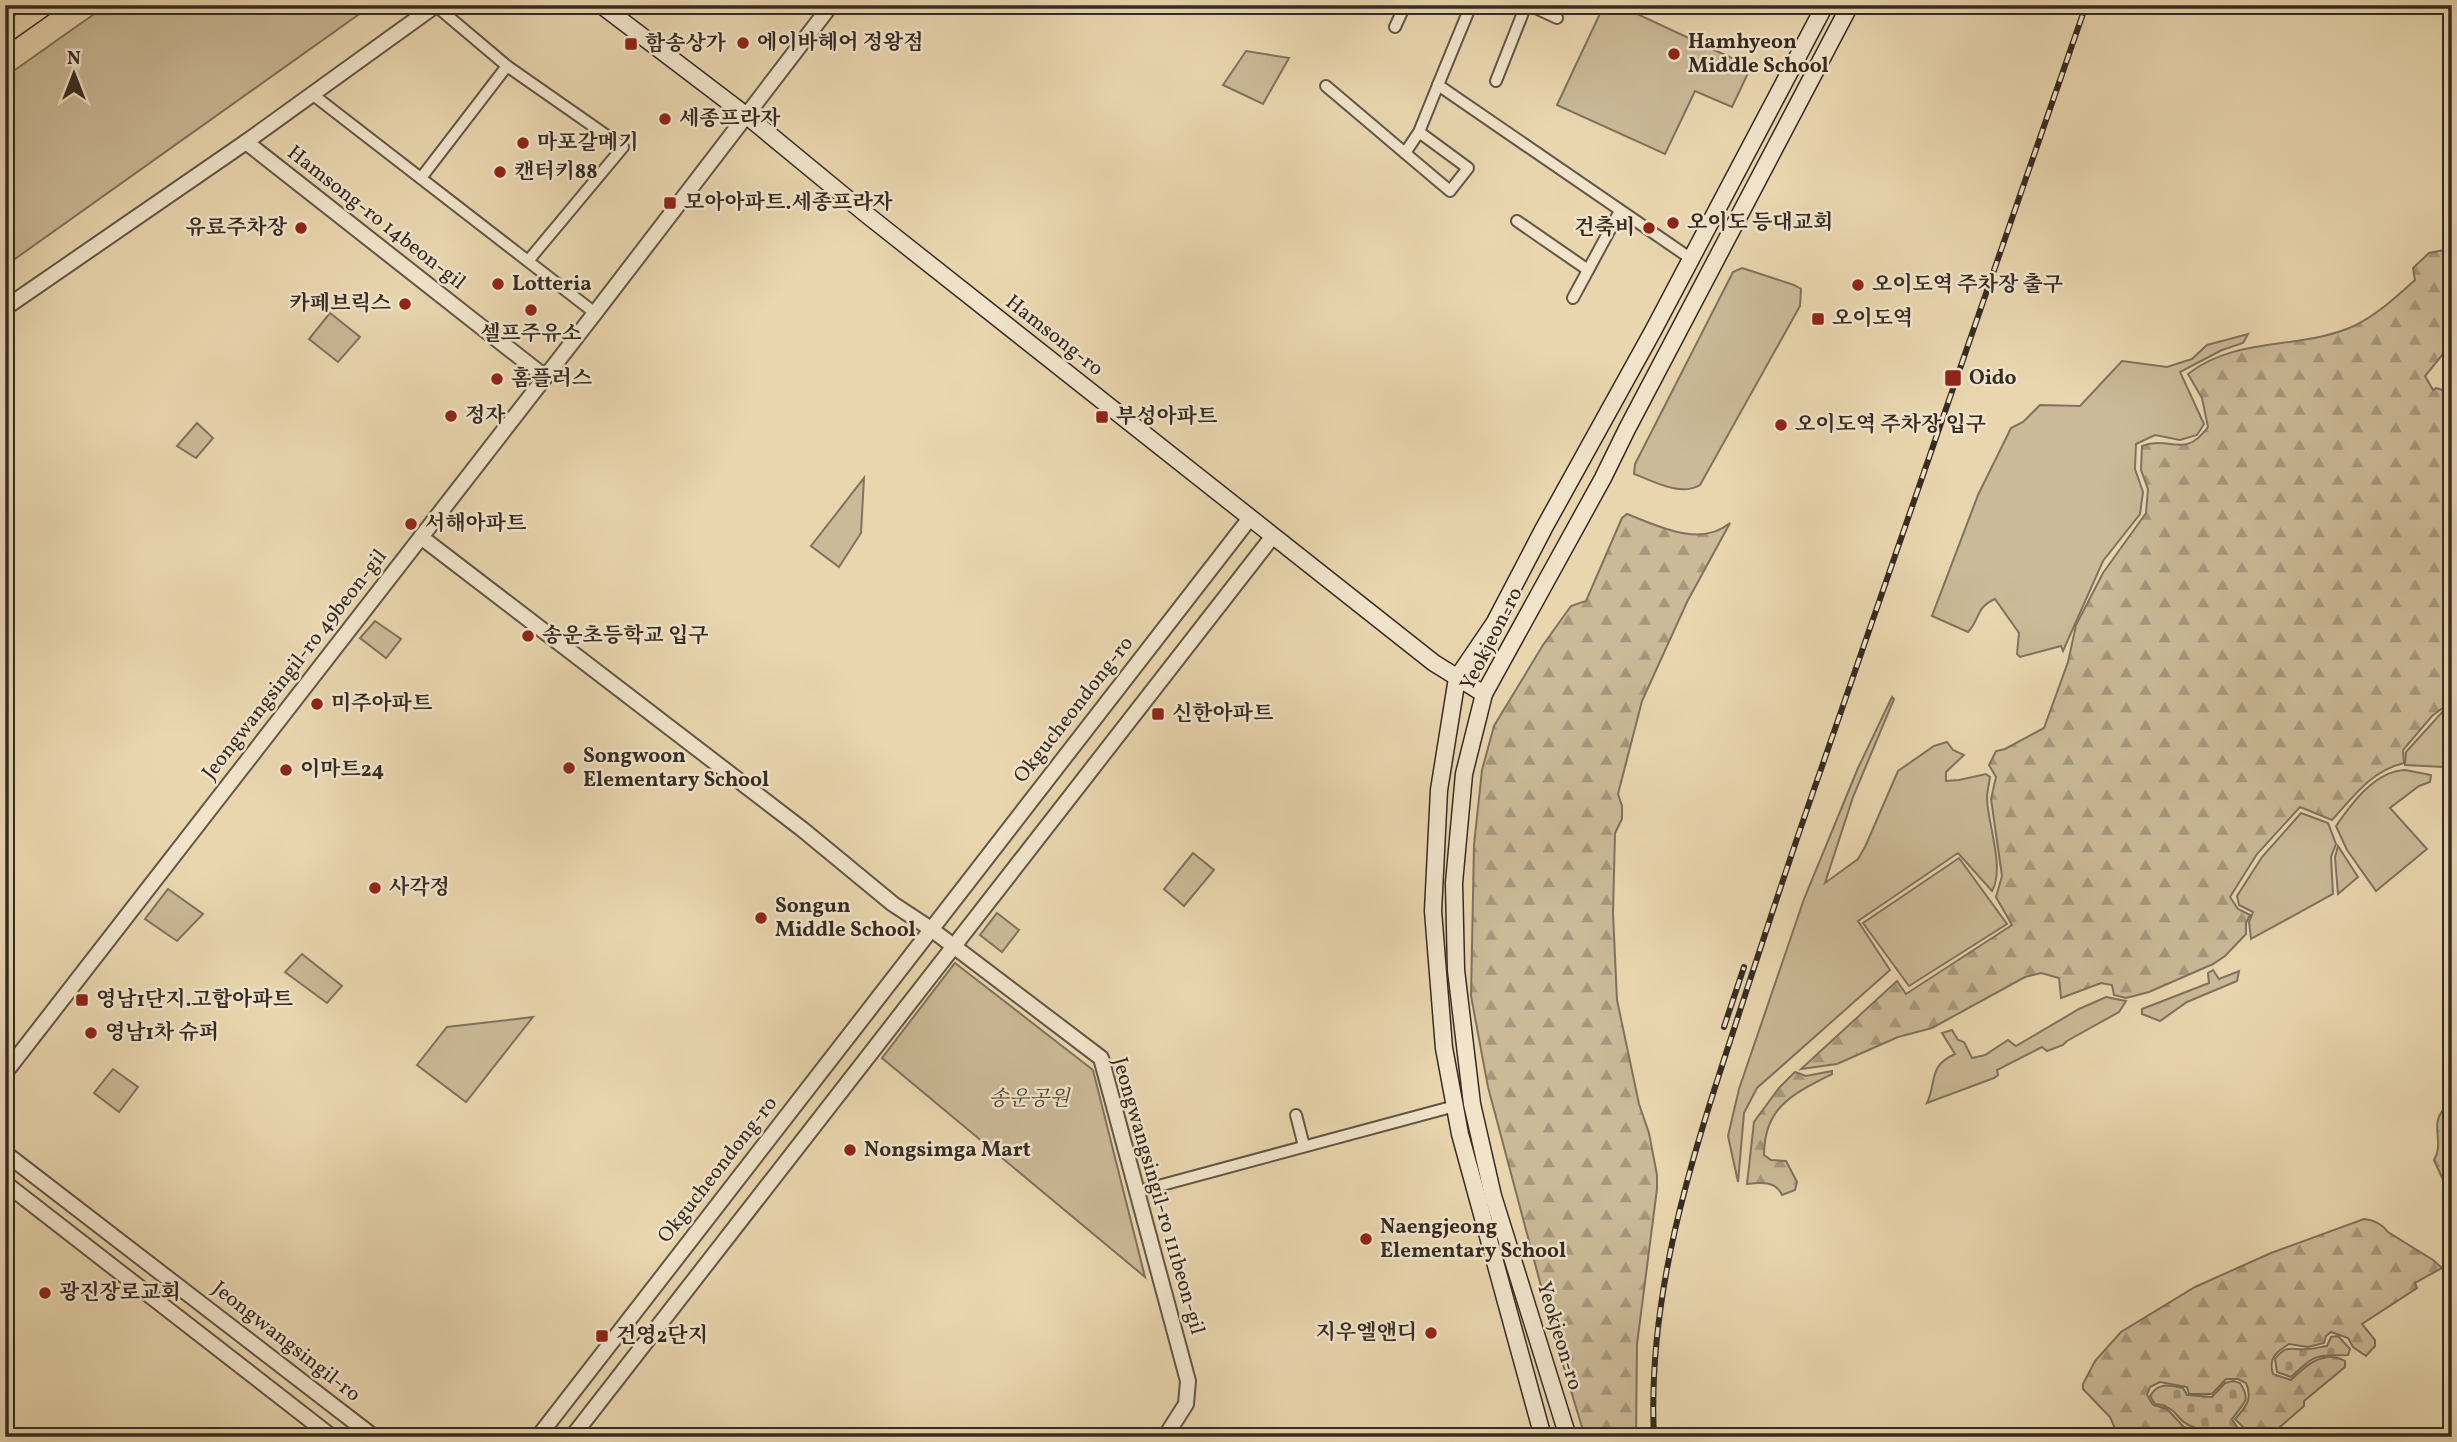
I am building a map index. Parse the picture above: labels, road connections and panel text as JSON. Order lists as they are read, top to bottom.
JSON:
{
  "streets": {
    "main road": ["Hamsong-ro", "Yeokjeon-ro"],
    "street": [
      "Hamsong-ro 14beon-gil",
      "Jeongwangsingil-ro 49beon-gil",
      "Okgucheondong-ro",
      "Jeongwangsingil-ro 111beon-gil",
      "Jeongwangsingil-ro"
    ]
  },
  "crossings": [
    ["Hamsong-ro 14beon-gil", "Jeongwangsingil-ro 49beon-gil"],
    ["Hamsong-ro", "Yeokjeon-ro"],
    ["Hamsong-ro", "Jeongwangsingil-ro 49beon-gil"],
    ["Hamsong-ro", "Okgucheondong-ro"]
  ],
  "parks": ["송운공원"],
  "places": {
    "other": [
      "에이바헤어 정왕점",
      "Hamhyeon Middle School",
      "세종프라자",
      "마포갈메기",
      "캔터키88",
      "오이도 등대교회",
      "유료주차장",
      "건축비",
      "Lotteria",
      "오이도역 주차장 출구",
      "카페브릭스",
      "셀프주유소",
      "홈플러스",
      "정자",
      "오이도역 주차장 입구",
      "서해아파트",
      "송운초등학교 입구",
      "미주아파트",
      "Songwoon Elementary School",
      "이마트24",
      "사각정",
      "Songun Middle School",
      "영남1차 슈퍼",
      "Nongsimga Mart",
      "Naengjeong Elementary School",
      "광진장로교회",
      "지우엘앤디"
    ],
    "transit": [
      "함송상가",
      "모아아파트.세종프라자",
      "오이도역",
      "Oido",
      "부성아파트",
      "신한아파트",
      "영남1단지.고합아파트",
      "건영2단지"
    ]
  },
  "north": "top"
}
